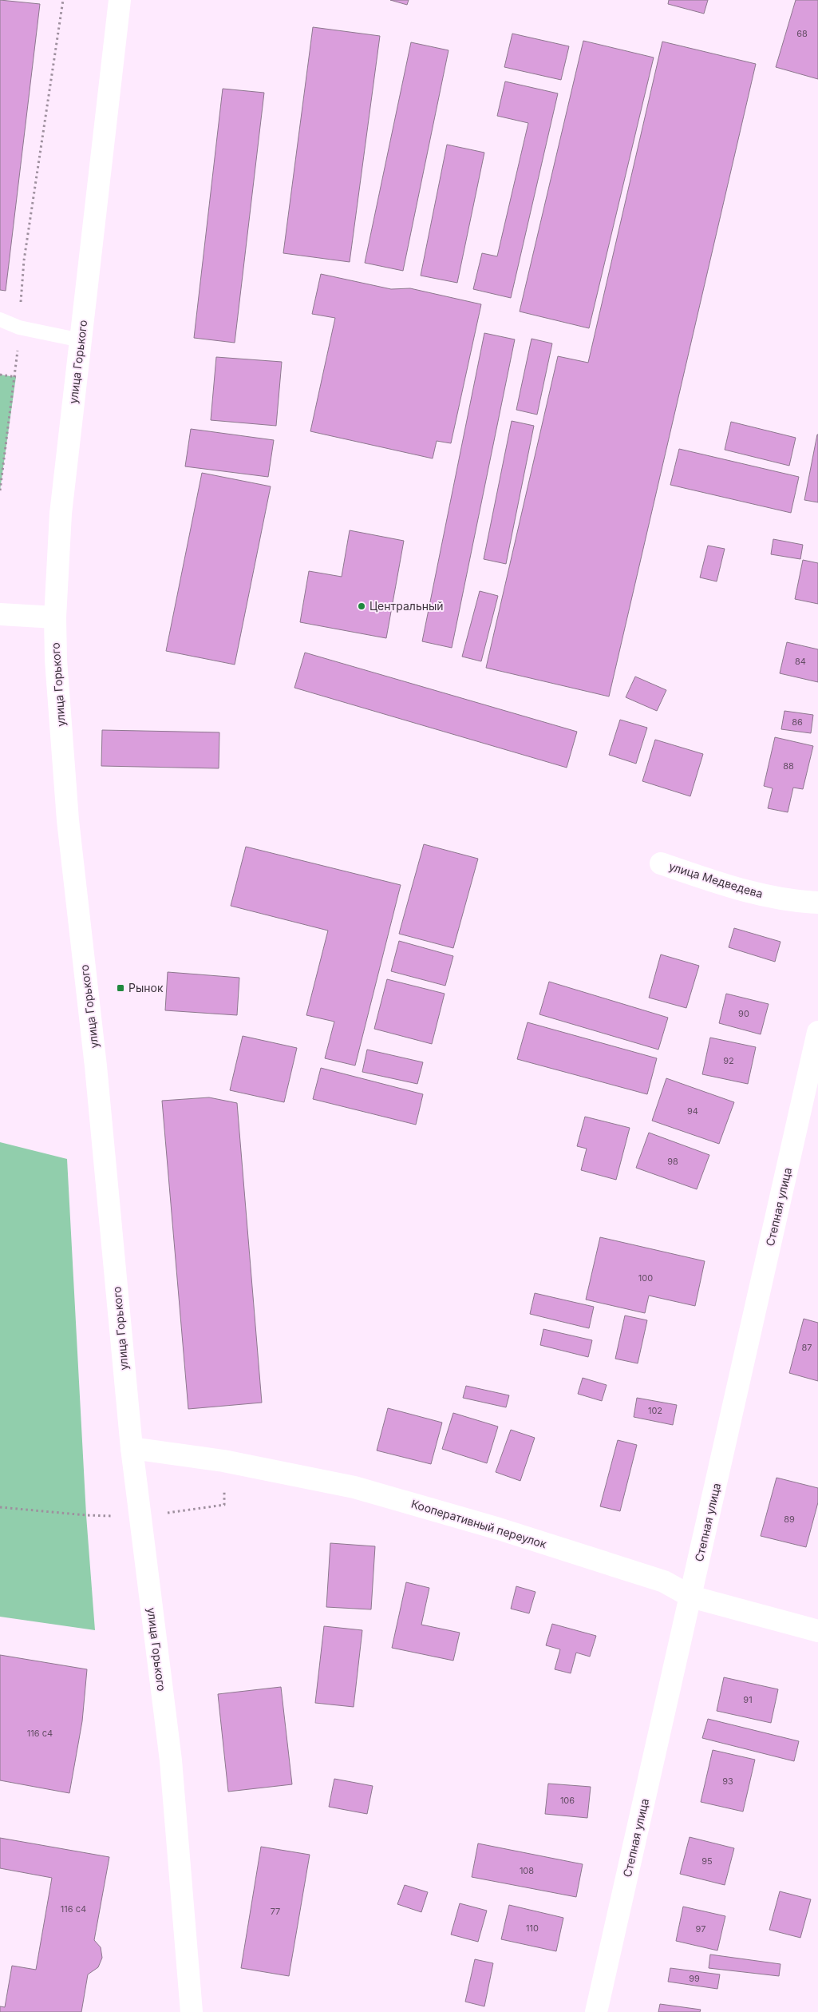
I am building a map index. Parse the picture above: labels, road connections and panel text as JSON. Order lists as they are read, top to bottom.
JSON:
{
  "streets": {
    "street": [
      "улица Горького",
      "улица Медведева",
      "Степная улица",
      "Кооперативный переулок"
    ]
  },
  "crossings": [
    ["улица Горького", "Кооперативный переулок"],
    ["Степная улица", "Кооперативный переулок"]
  ],
  "places": {
    "other": ["Центральный"],
    "transit": ["Рынок"]
  },
  "house_numbers": [
    "68",
    "84",
    "86",
    "88",
    "90",
    "92",
    "94",
    "98",
    "100",
    "87",
    "102",
    "89",
    "91",
    "116 с4",
    "93",
    "106",
    "95",
    "108",
    "116 с4",
    "77",
    "110",
    "97",
    "99"
  ]
}
